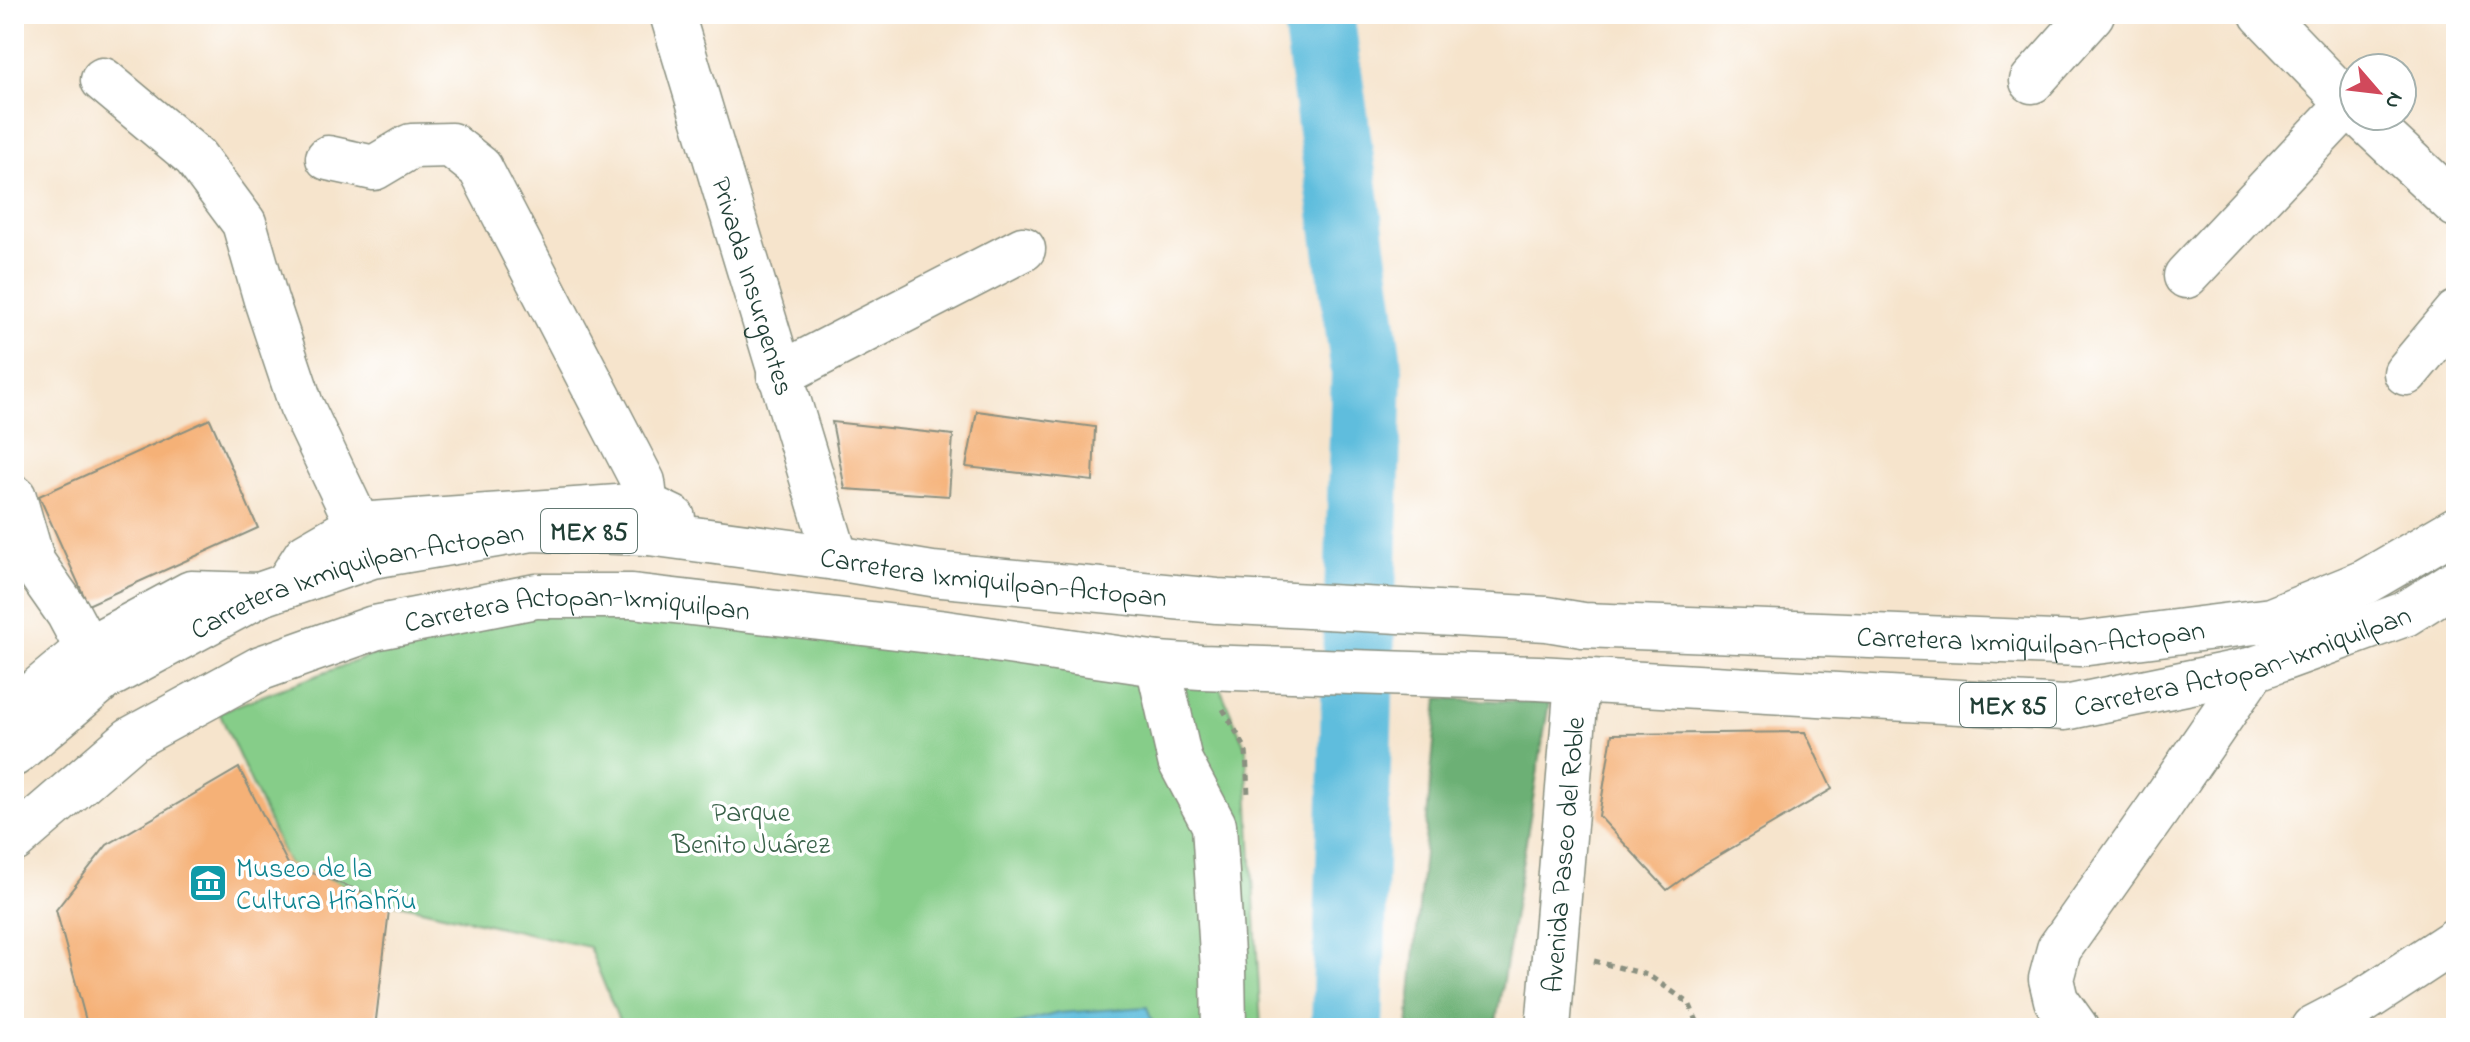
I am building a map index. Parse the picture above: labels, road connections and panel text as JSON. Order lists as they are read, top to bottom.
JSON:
{
  "streets": {
    "main road": [
      "Privada Insurgentes",
      "MEX 85",
      "Carretera Ixmiquilpan-Actopan",
      "Carretera Actopan-Ixmiquilpan",
      "Avenida Paseo del Roble"
    ]
  },
  "crossings": [
    ["Privada Insurgentes", "Carretera Ixmiquilpan-Actopan"],
    ["MEX 85", "Carretera Actopan-Ixmiquilpan"],
    ["MEX 85", "Avenida Paseo del Roble"],
    ["Carretera Actopan-Ixmiquilpan", "Avenida Paseo del Roble"]
  ],
  "parks": ["Parque Benito Juárez"],
  "places": {
    "museum": ["Museo de la Cultura Hñahñu"]
  },
  "north": "bottom right"
}
